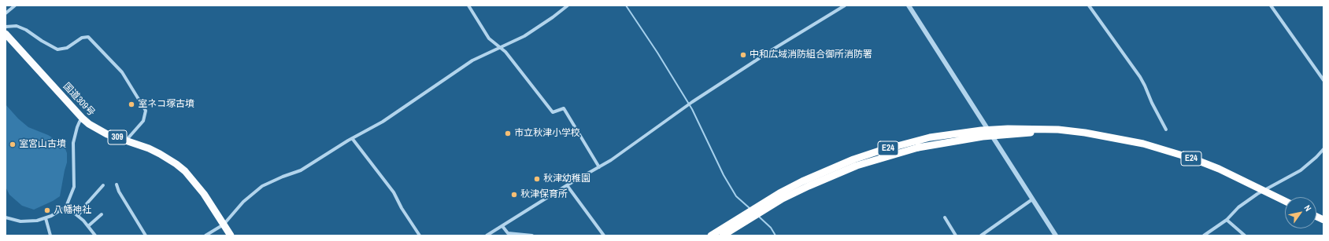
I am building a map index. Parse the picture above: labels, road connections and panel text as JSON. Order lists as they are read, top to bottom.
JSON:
{
  "streets": {
    "highway": ["国道309号", "309", "E24"]
  },
  "places": [
    "中和広域消防組合御所消防署",
    "室ネコ塚古墳",
    "市立秋津小学校",
    "室宮山古墳",
    "秋津幼稚園",
    "秋津保育所",
    "八幡神社"
  ],
  "north": "top right"
}
